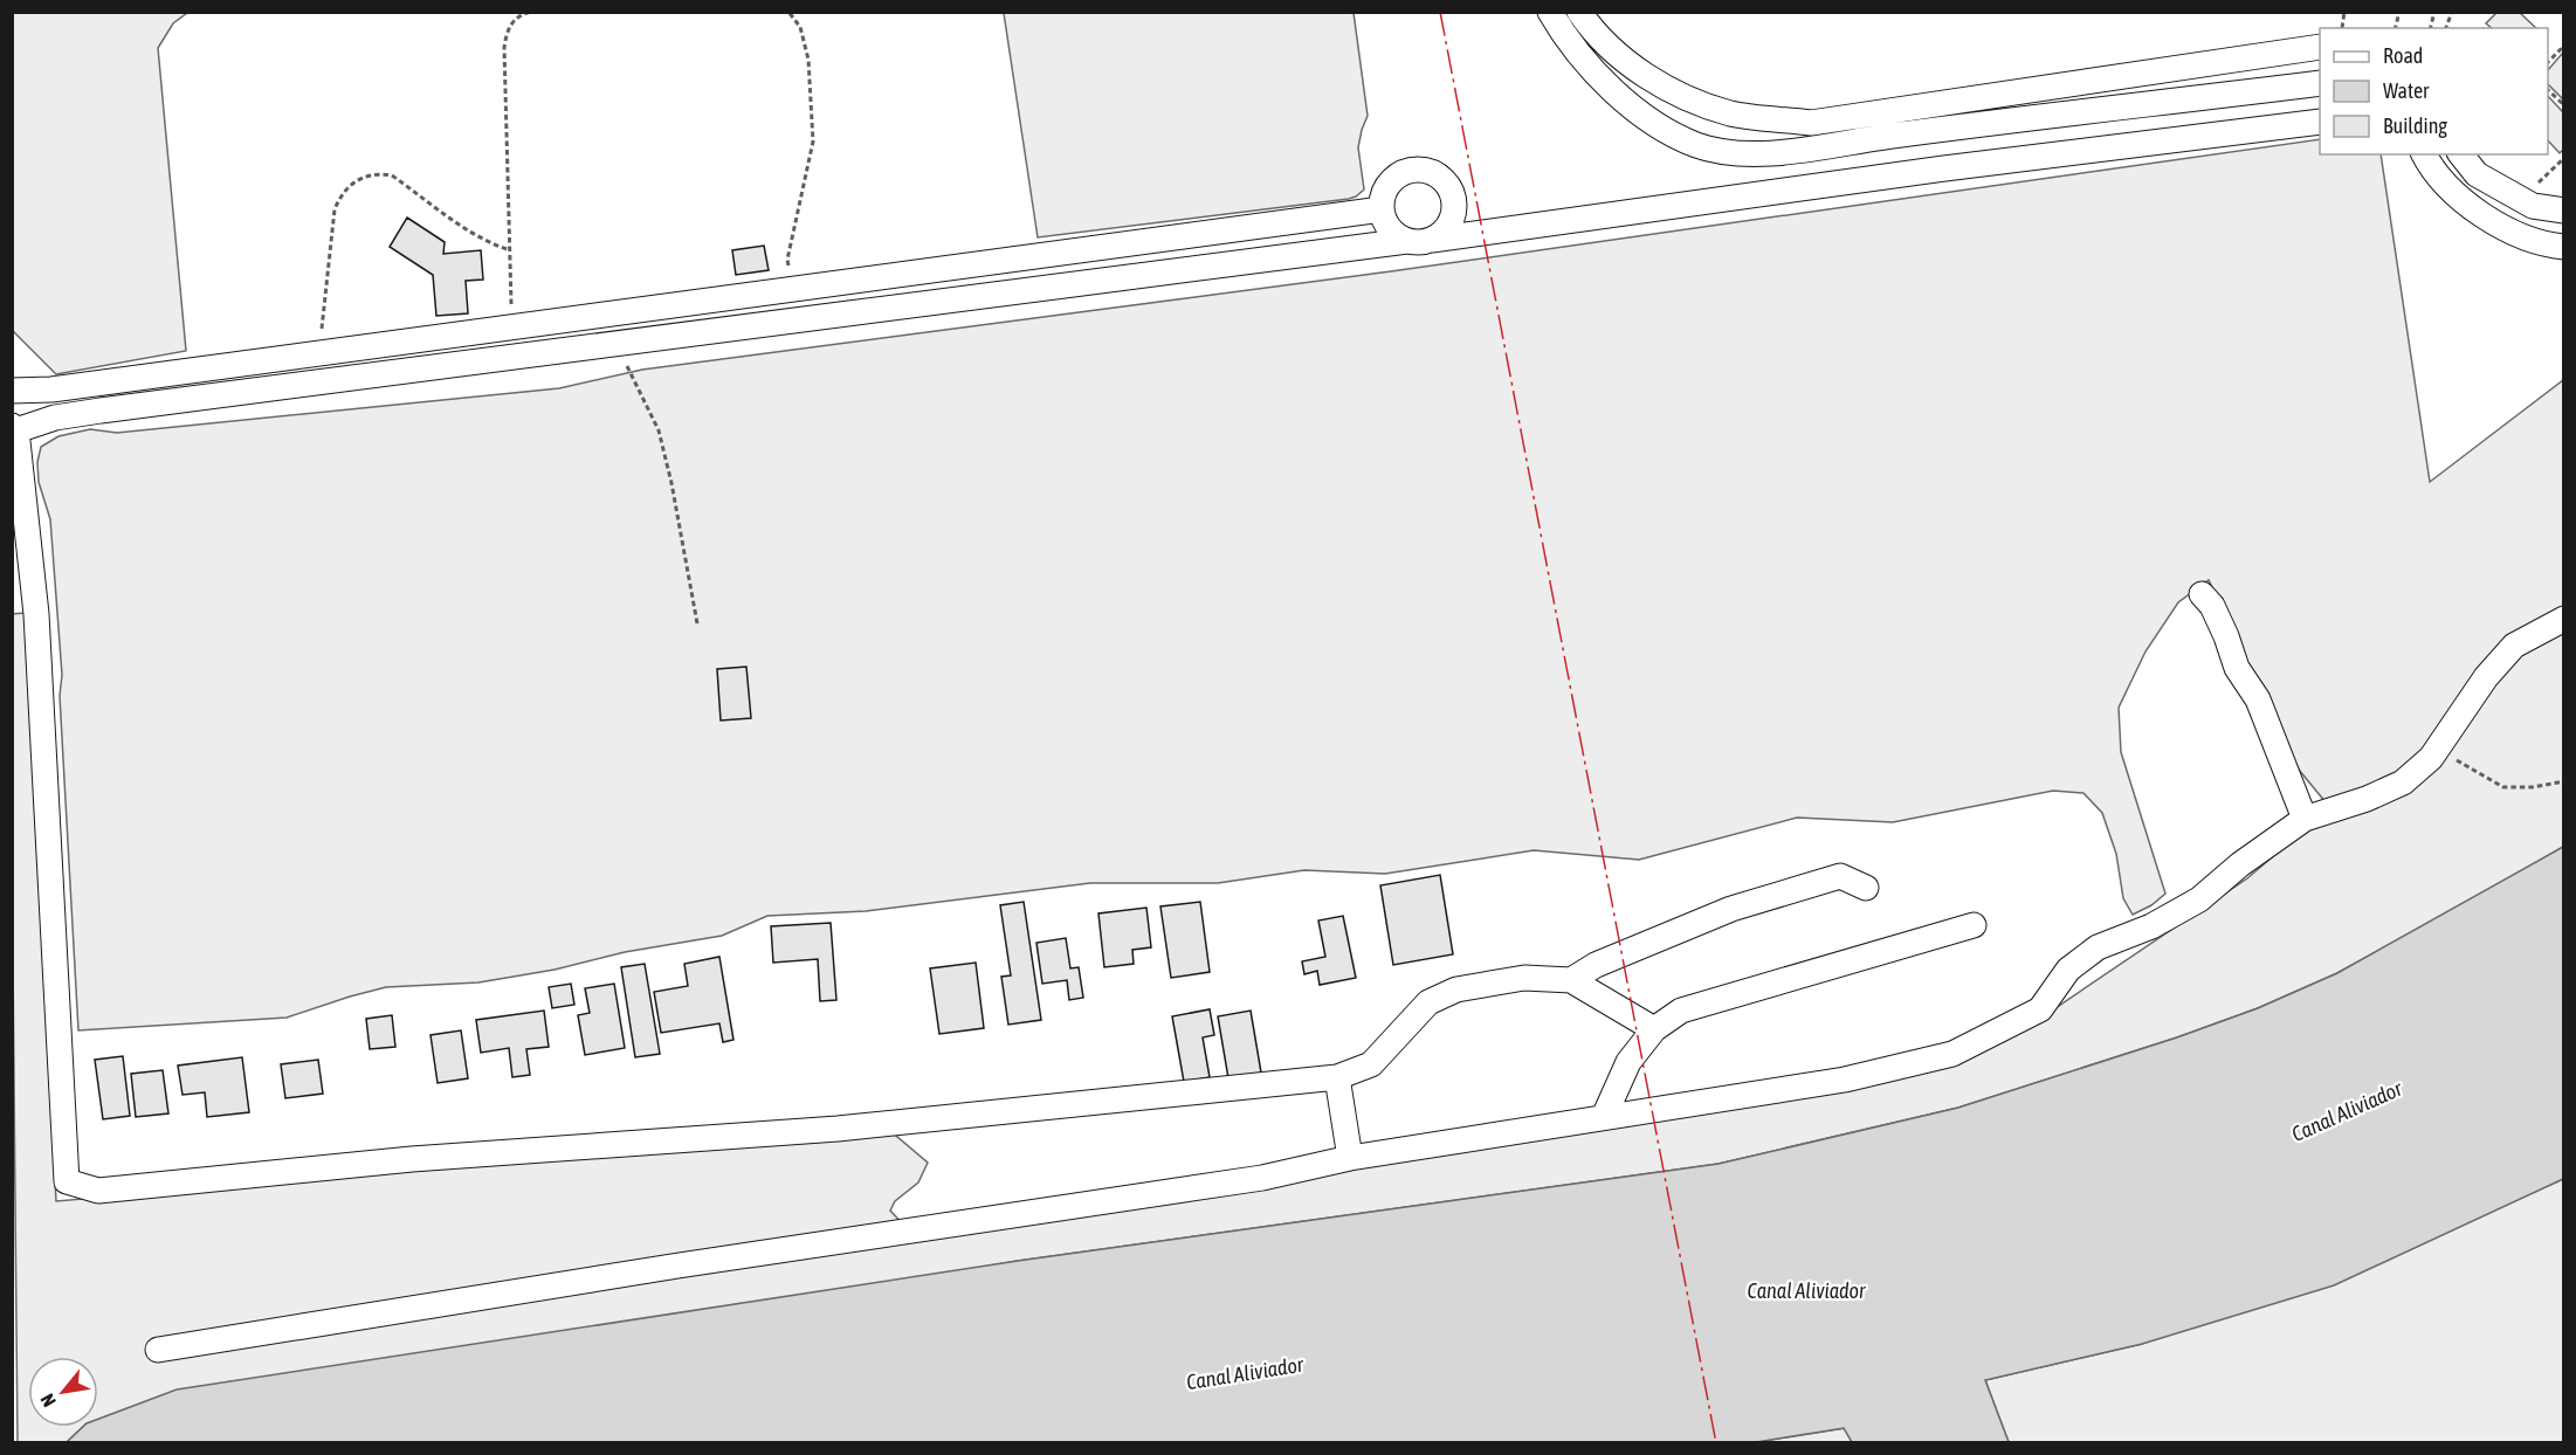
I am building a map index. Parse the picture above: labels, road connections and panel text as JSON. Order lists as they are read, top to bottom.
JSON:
{
  "water": ["Canal Aliviador"],
  "legend": ["Road", "Water", "Building"],
  "north": "bottom left"
}
